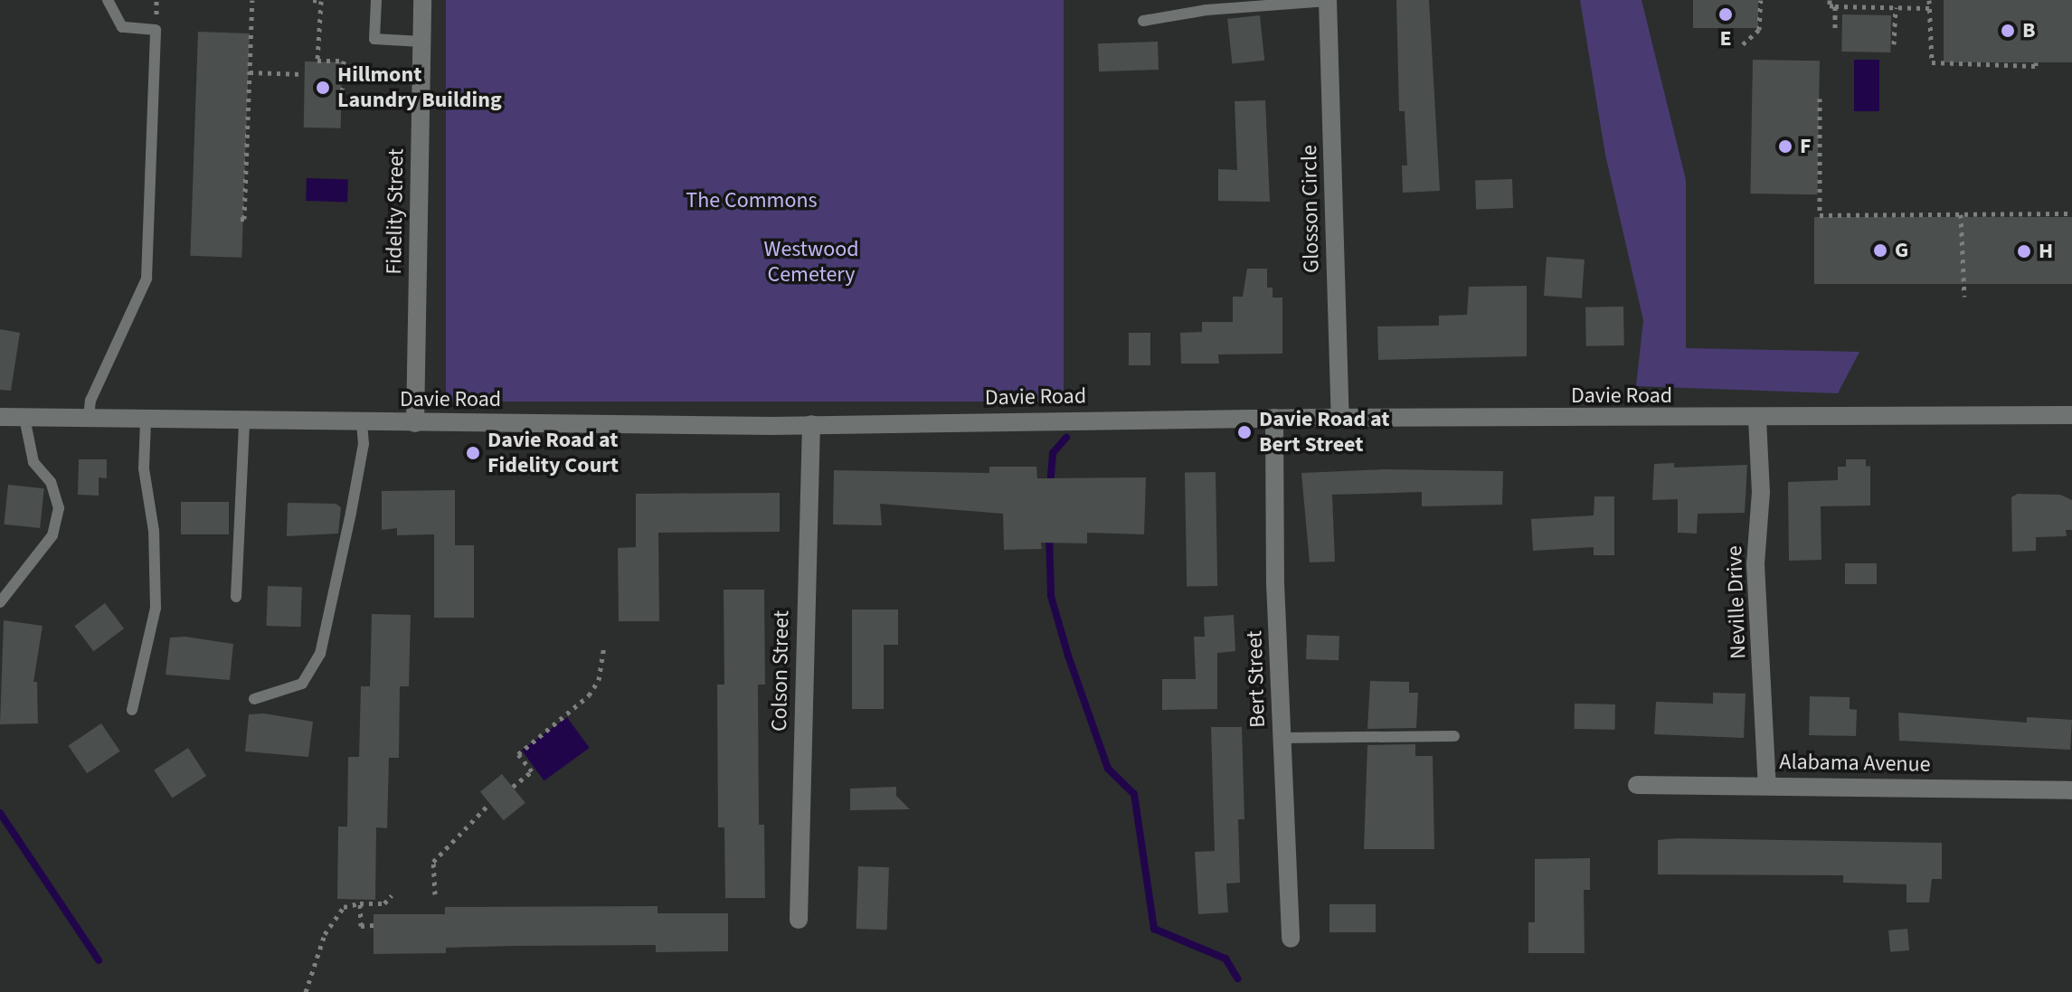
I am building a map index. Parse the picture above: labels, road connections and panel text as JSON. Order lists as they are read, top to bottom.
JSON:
{
  "streets": {
    "street": [
      "Glosson Circle",
      "Fidelity Street",
      "Davie Road",
      "Neville Drive",
      "Colson Street",
      "Bert Street",
      "Alabama Avenue"
    ]
  },
  "crossings": [
    ["Glosson Circle", "Davie Road"],
    ["Fidelity Street", "Davie Road"],
    ["Davie Road", "Neville Drive"],
    ["Davie Road", "Colson Street"],
    ["Davie Road", "Bert Street"],
    ["Neville Drive", "Alabama Avenue"]
  ],
  "parks": ["The Commons", "Westwood Cemetery"],
  "places": [
    "E",
    "B",
    "Hillmont Laundry Building",
    "F",
    "G",
    "H",
    "Davie Road at Bert Street",
    "Davie Road at Fidelity Court"
  ]
}
